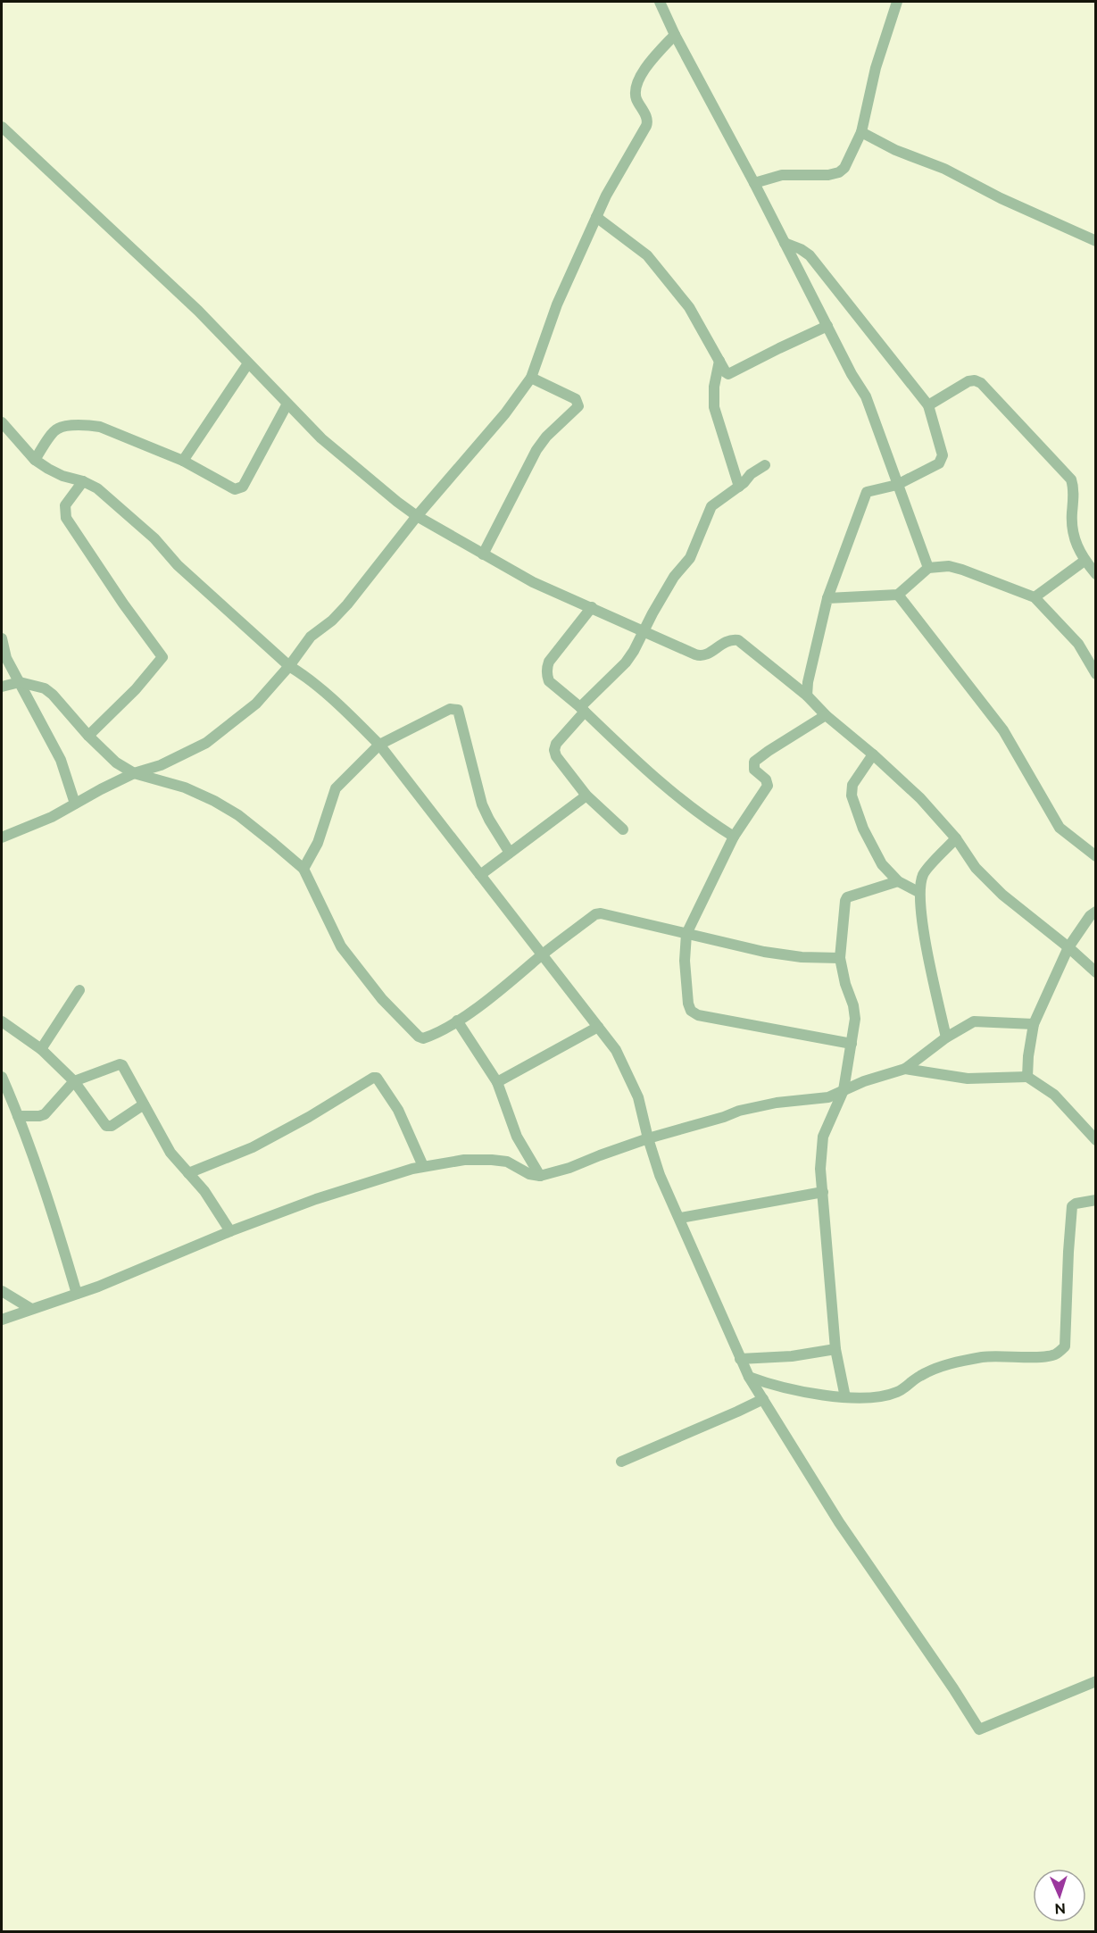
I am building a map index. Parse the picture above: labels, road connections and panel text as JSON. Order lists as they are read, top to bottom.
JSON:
{
  "north": "bottom"
}
